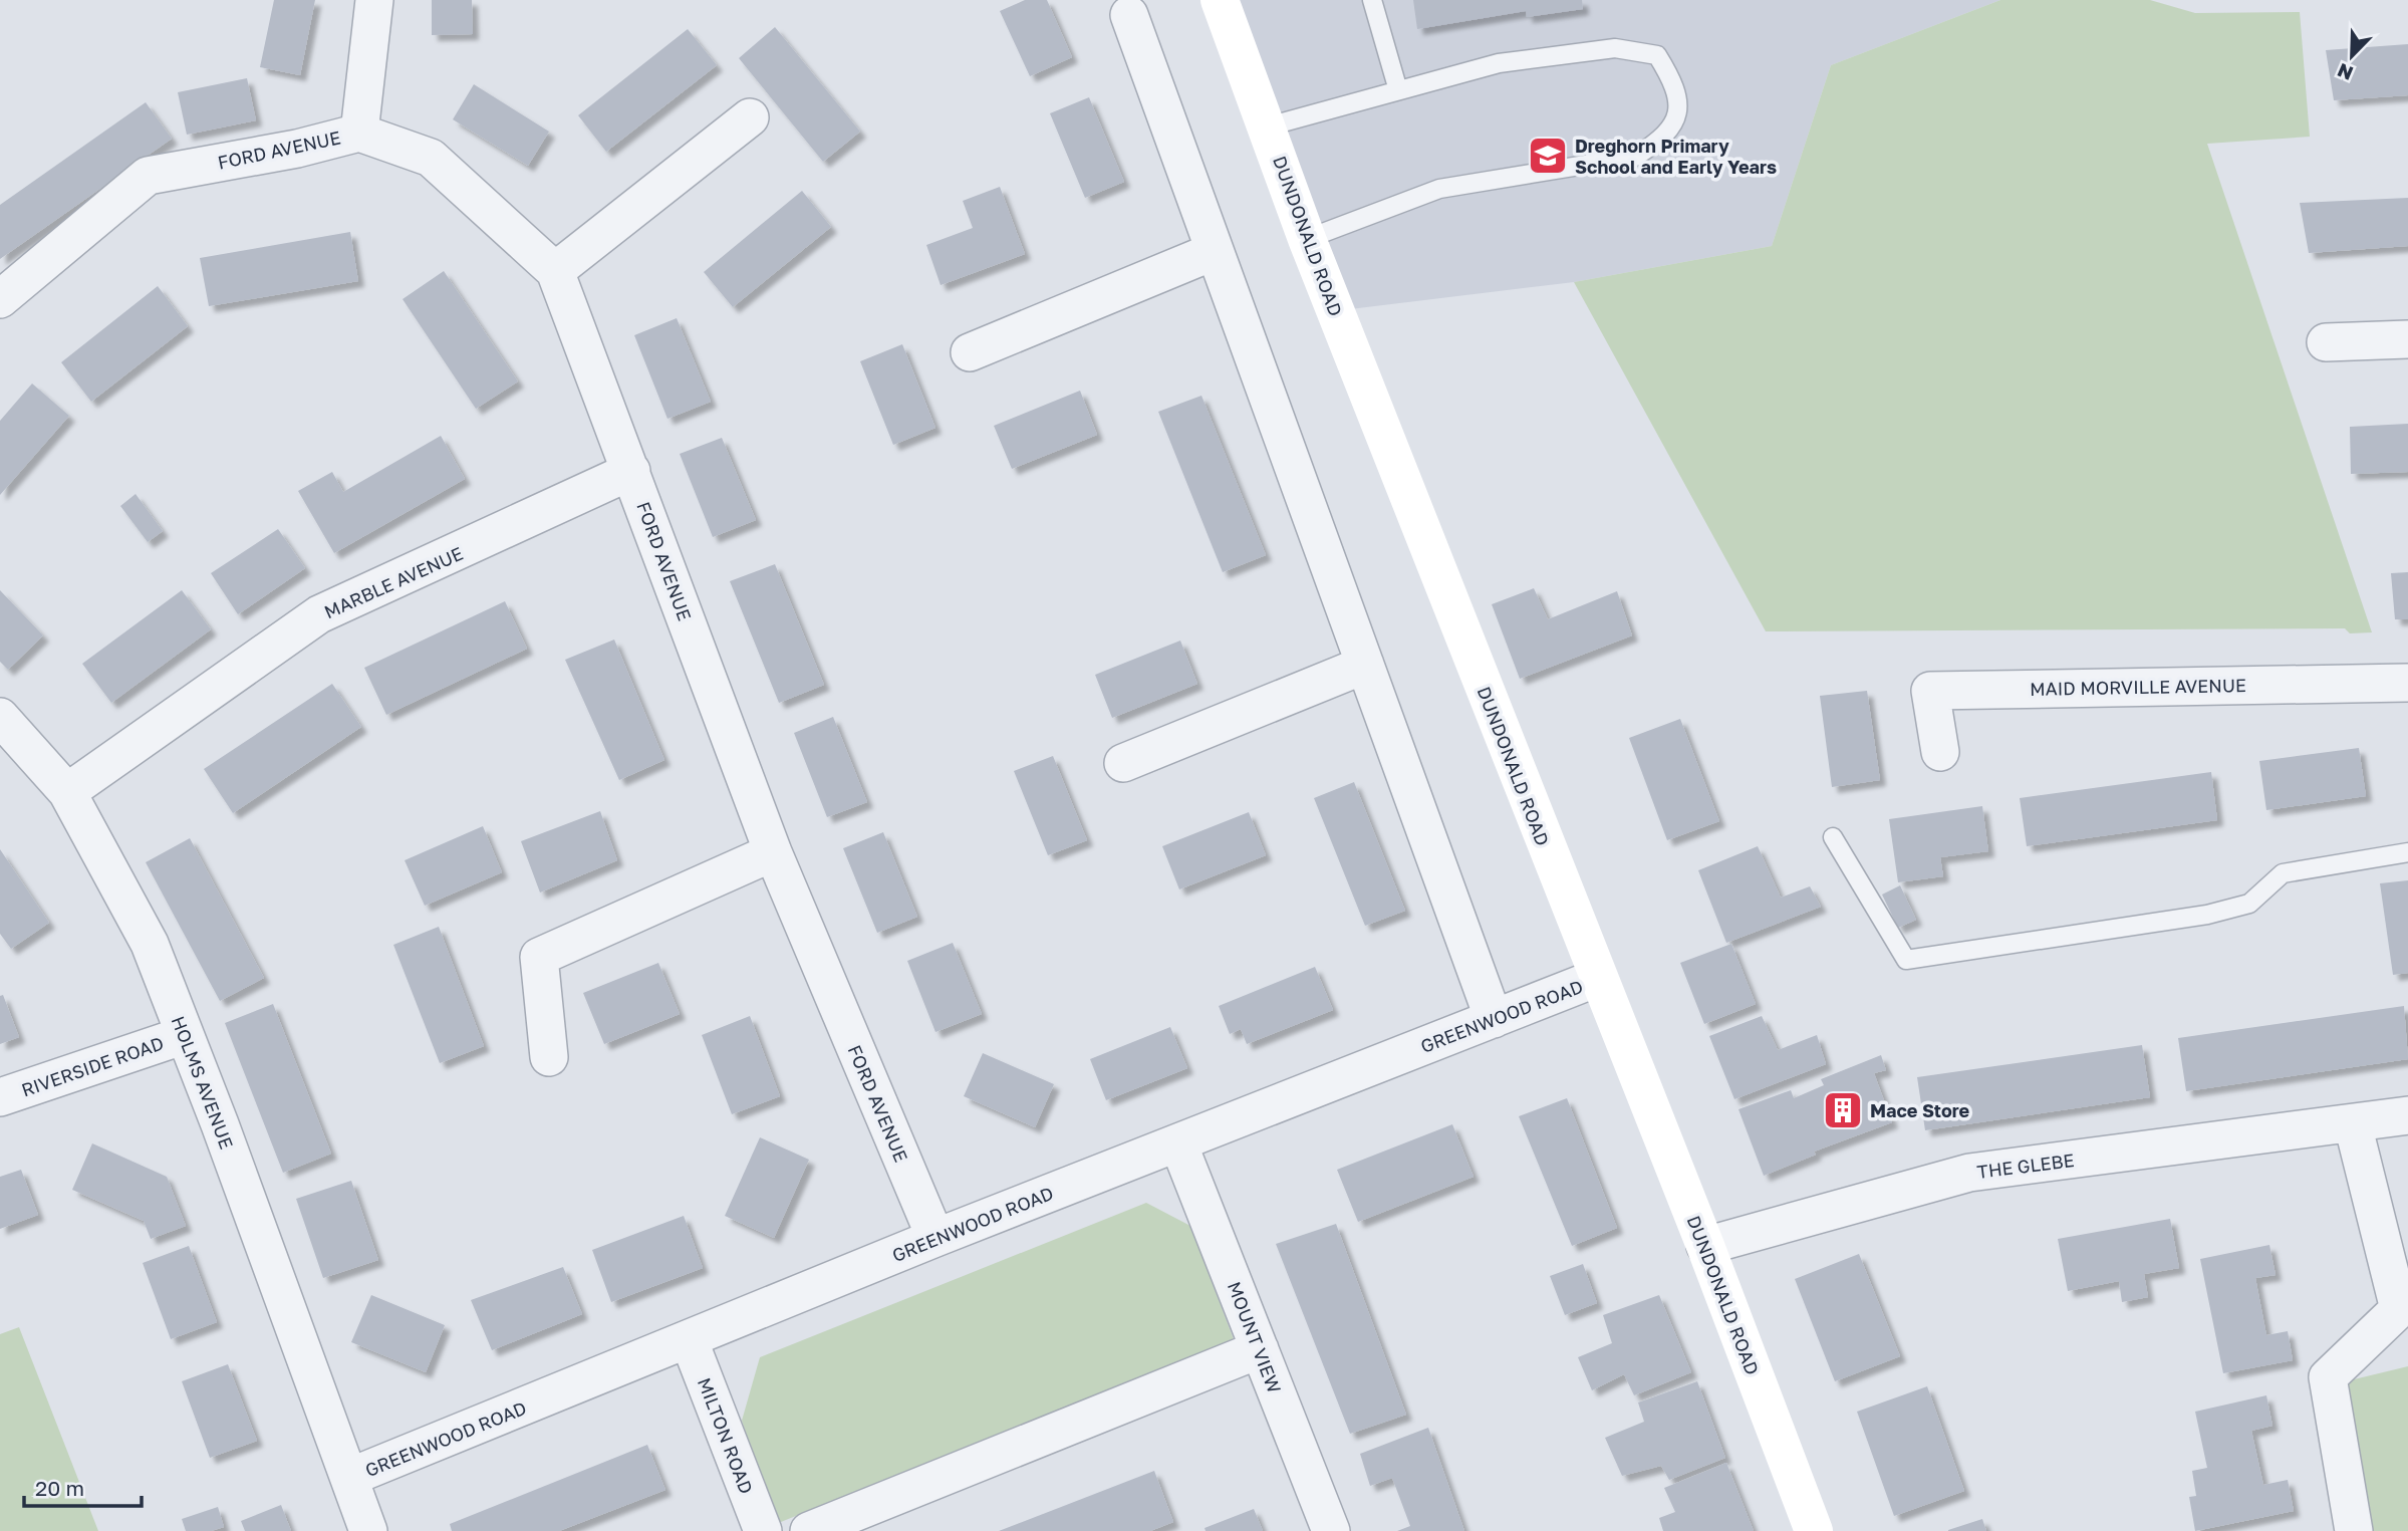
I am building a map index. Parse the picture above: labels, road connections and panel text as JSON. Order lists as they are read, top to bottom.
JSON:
{
  "streets": {
    "main road": ["DUNDONALD ROAD"],
    "street": [
      "FORD AVENUE",
      "MARBLE AVENUE",
      "MAID MORVILLE AVENUE",
      "GREENWOOD ROAD",
      "RIVERSIDE ROAD",
      "HOLMS AVENUE",
      "THE GLEBE",
      "MOUNT VIEW",
      "MILTON ROAD"
    ]
  },
  "crossings": [
    ["FORD AVENUE", "MARBLE AVENUE"],
    ["FORD AVENUE", "GREENWOOD ROAD"],
    ["DUNDONALD ROAD", "GREENWOOD ROAD"],
    ["DUNDONALD ROAD", "THE GLEBE"],
    ["MARBLE AVENUE", "HOLMS AVENUE"],
    ["GREENWOOD ROAD", "HOLMS AVENUE"],
    ["GREENWOOD ROAD", "MOUNT VIEW"],
    ["GREENWOOD ROAD", "MILTON ROAD"],
    ["RIVERSIDE ROAD", "HOLMS AVENUE"]
  ],
  "places": {
    "school or university": ["Dreghorn Primary School and Early Years"],
    "building": ["Mace Store"]
  },
  "scale_bar": "20 m",
  "north": "bottom left"
}
